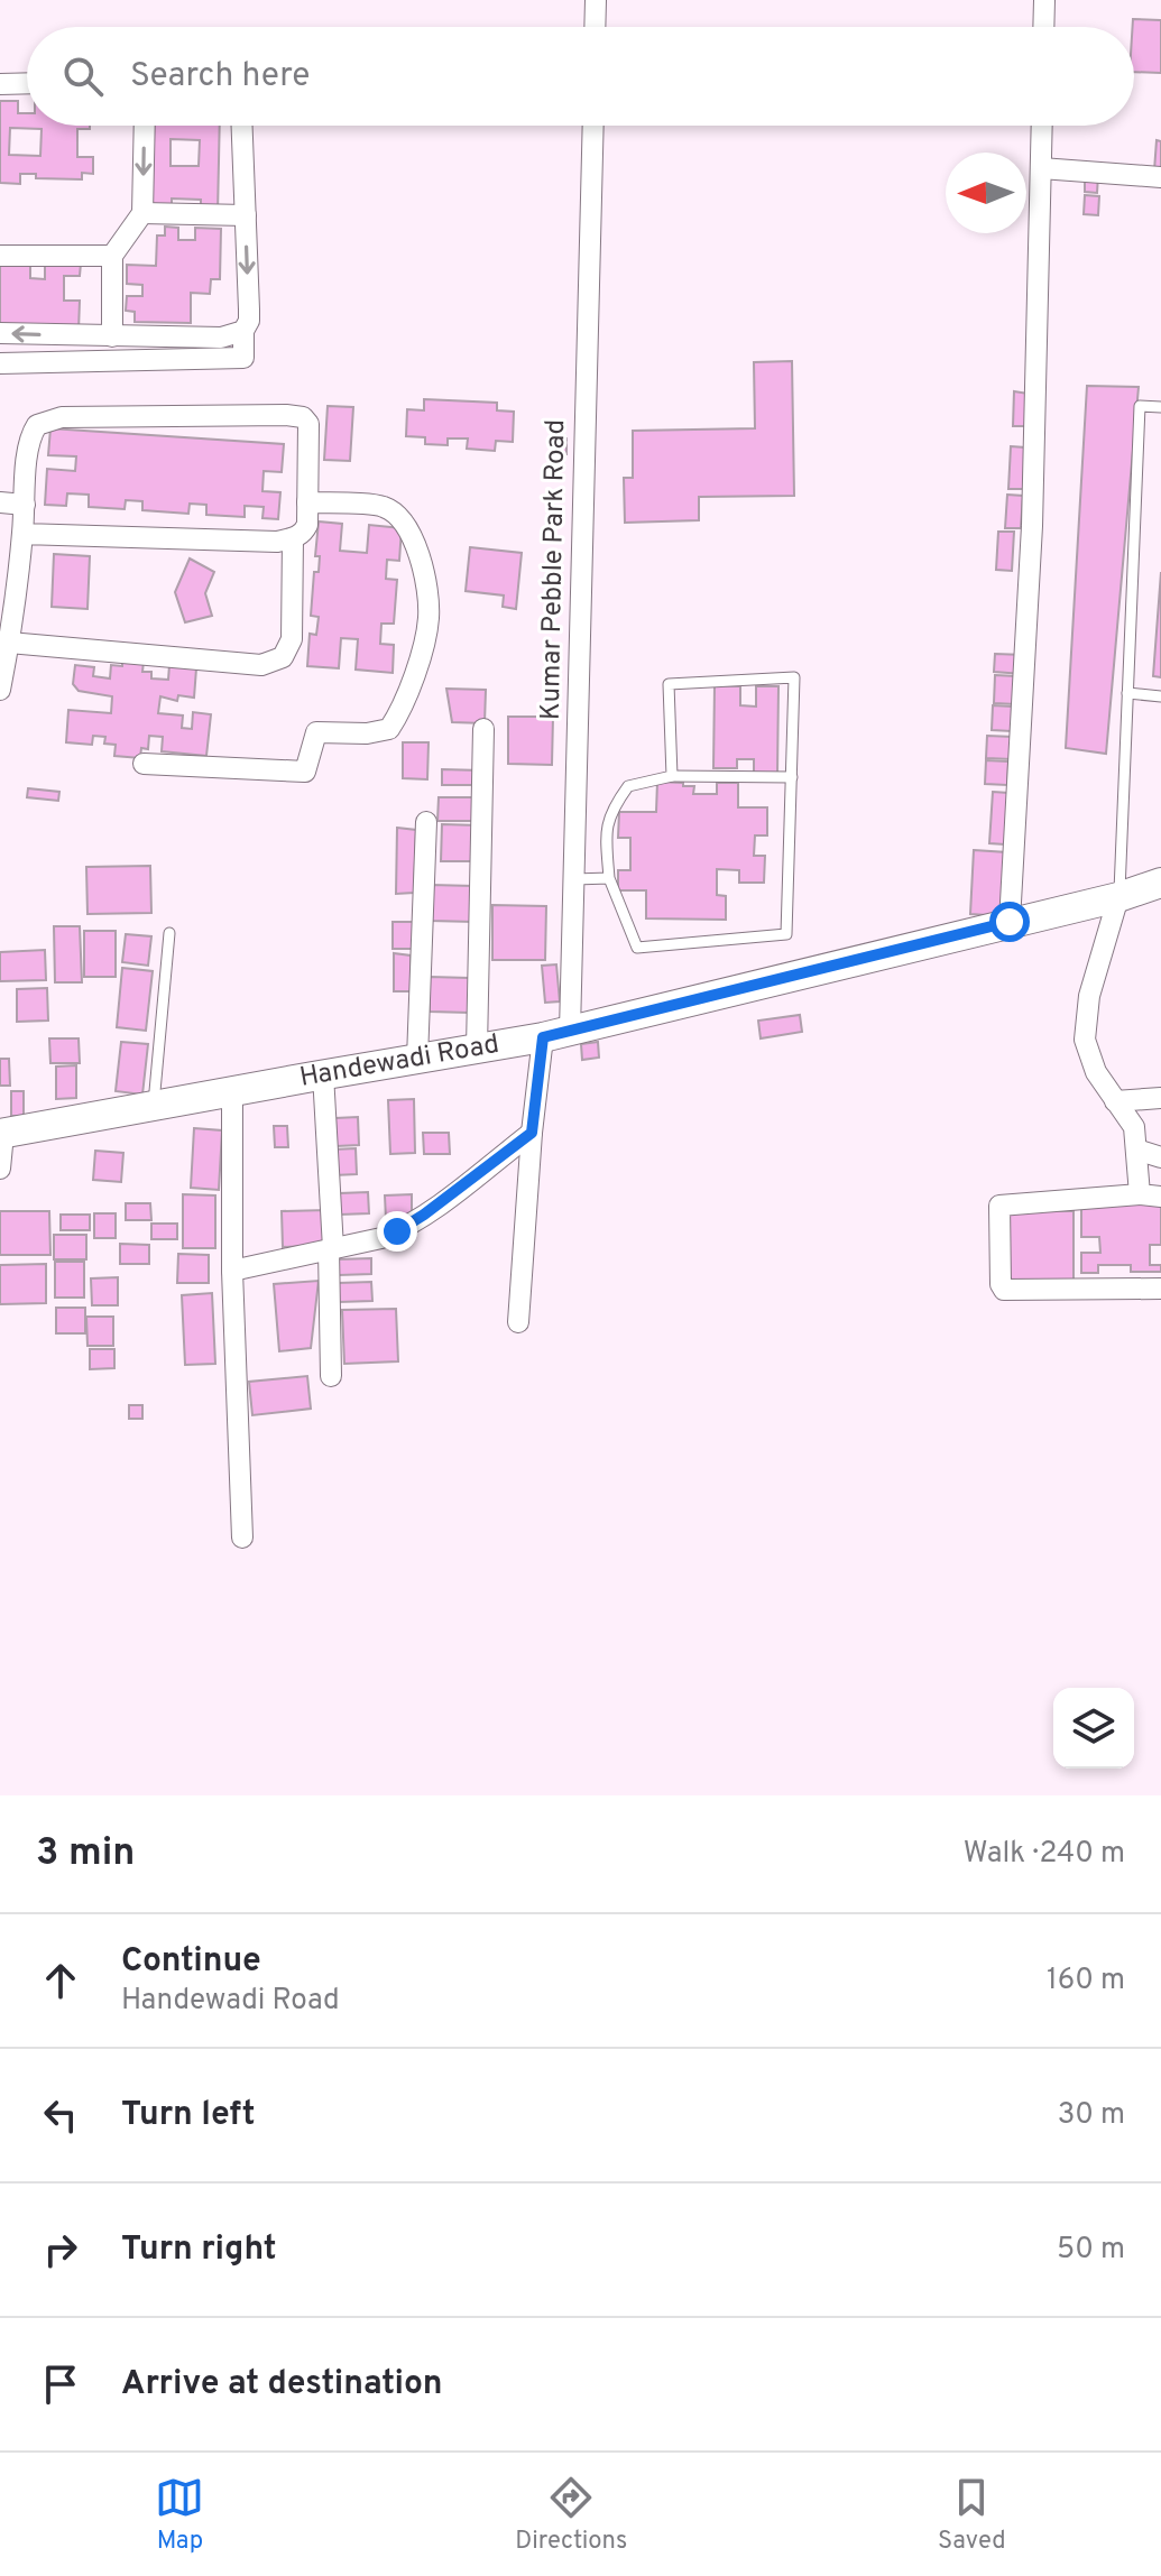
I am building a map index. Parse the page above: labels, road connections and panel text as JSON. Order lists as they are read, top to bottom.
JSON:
{
  "streets": {
    "main road": ["Handewadi Road"],
    "street": ["Kumar Pebble Park Road"]
  },
  "crossings": [
    ["Kumar Pebble Park Road", "Handewadi Road"]
  ],
  "north": "left",
  "page": {
    "search": "Search here",
    "heading": ["3 min", "Walk · 240 m"],
    "list": [
      ["Continue", "Handewadi Road", "160 m"],
      ["Turn left", "30 m"],
      ["Turn right", "50 m"],
      "Arrive at destination"
    ],
    "nav": ["Map", "Directions", "Saved"]
  }
}
